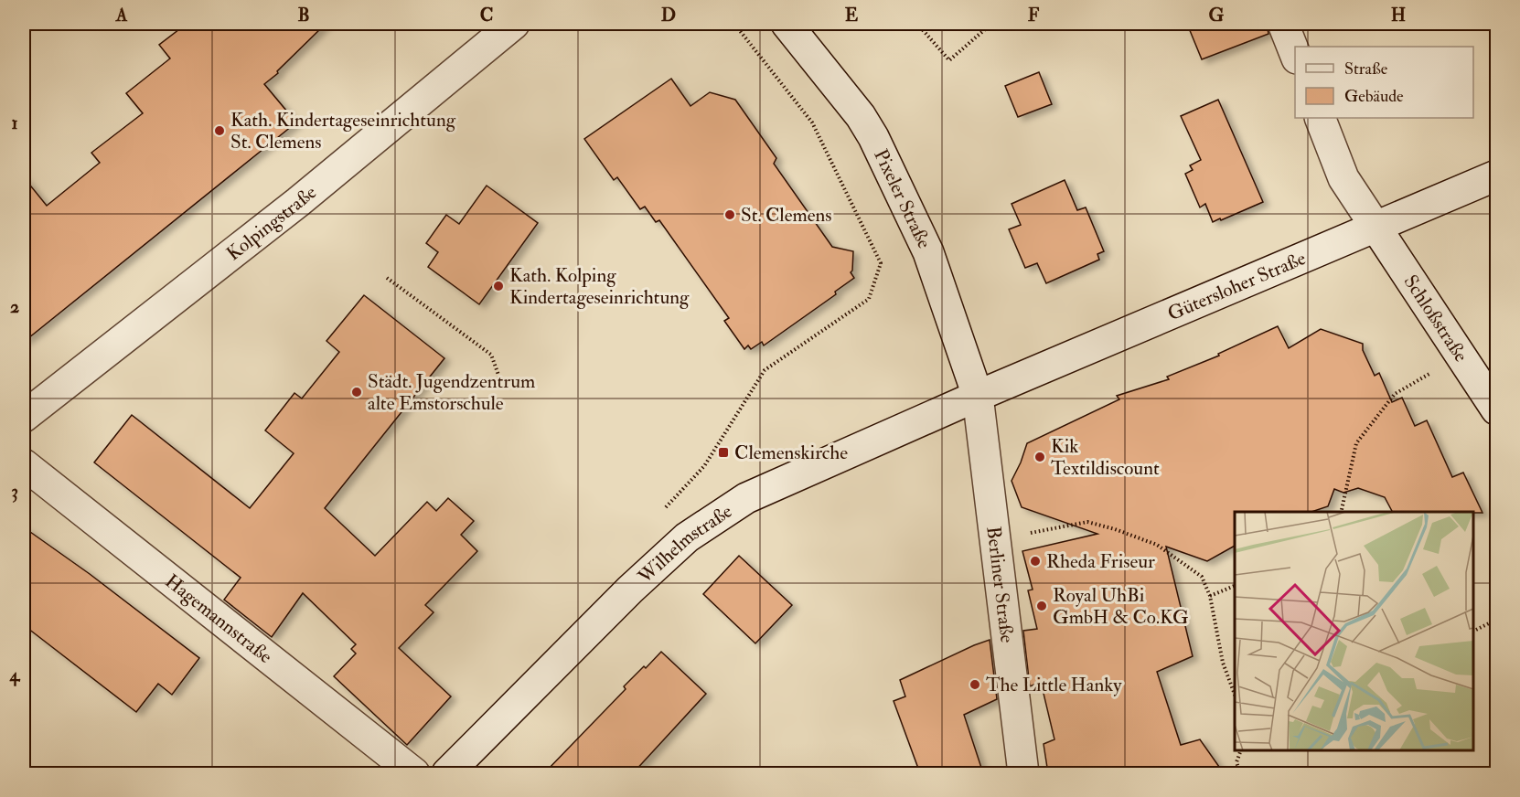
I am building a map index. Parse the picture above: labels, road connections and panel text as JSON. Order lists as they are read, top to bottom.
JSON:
{
  "streets": {
    "street": [
      "Pixeler Straße",
      "Kolpingstraße",
      "Gütersloher Straße",
      "Schloßstraße",
      "Wilhelmstraße",
      "Berliner Straße",
      "Hagemannstraße"
    ]
  },
  "crossings": [
    ["Pixeler Straße", "Gütersloher Straße"],
    ["Pixeler Straße", "Wilhelmstraße"],
    ["Pixeler Straße", "Berliner Straße"],
    ["Gütersloher Straße", "Schloßstraße"],
    ["Gütersloher Straße", "Wilhelmstraße"],
    ["Gütersloher Straße", "Berliner Straße"],
    ["Wilhelmstraße", "Berliner Straße"]
  ],
  "places": {
    "other": [
      "Kath. Kindertageseinrichtung St. Clemens",
      "St. Clemens",
      "Kath. Kolping Kindertageseinrichtung",
      "Städt. Jugendzentrum alte Emstorschule",
      "Kik Textildiscount",
      "Rheda Friseur",
      "Royal UhBi GmbH & Co.KG",
      "The Little Hanky"
    ],
    "transit": ["Clemenskirche"]
  },
  "legend": ["Straße", "Gebäude"],
  "grid": {
    "columns": [
      "A",
      "B",
      "C",
      "D",
      "E",
      "F",
      "G",
      "H"
    ],
    "rows": [
      "1",
      "2",
      "3",
      "4"
    ]
  }
}
